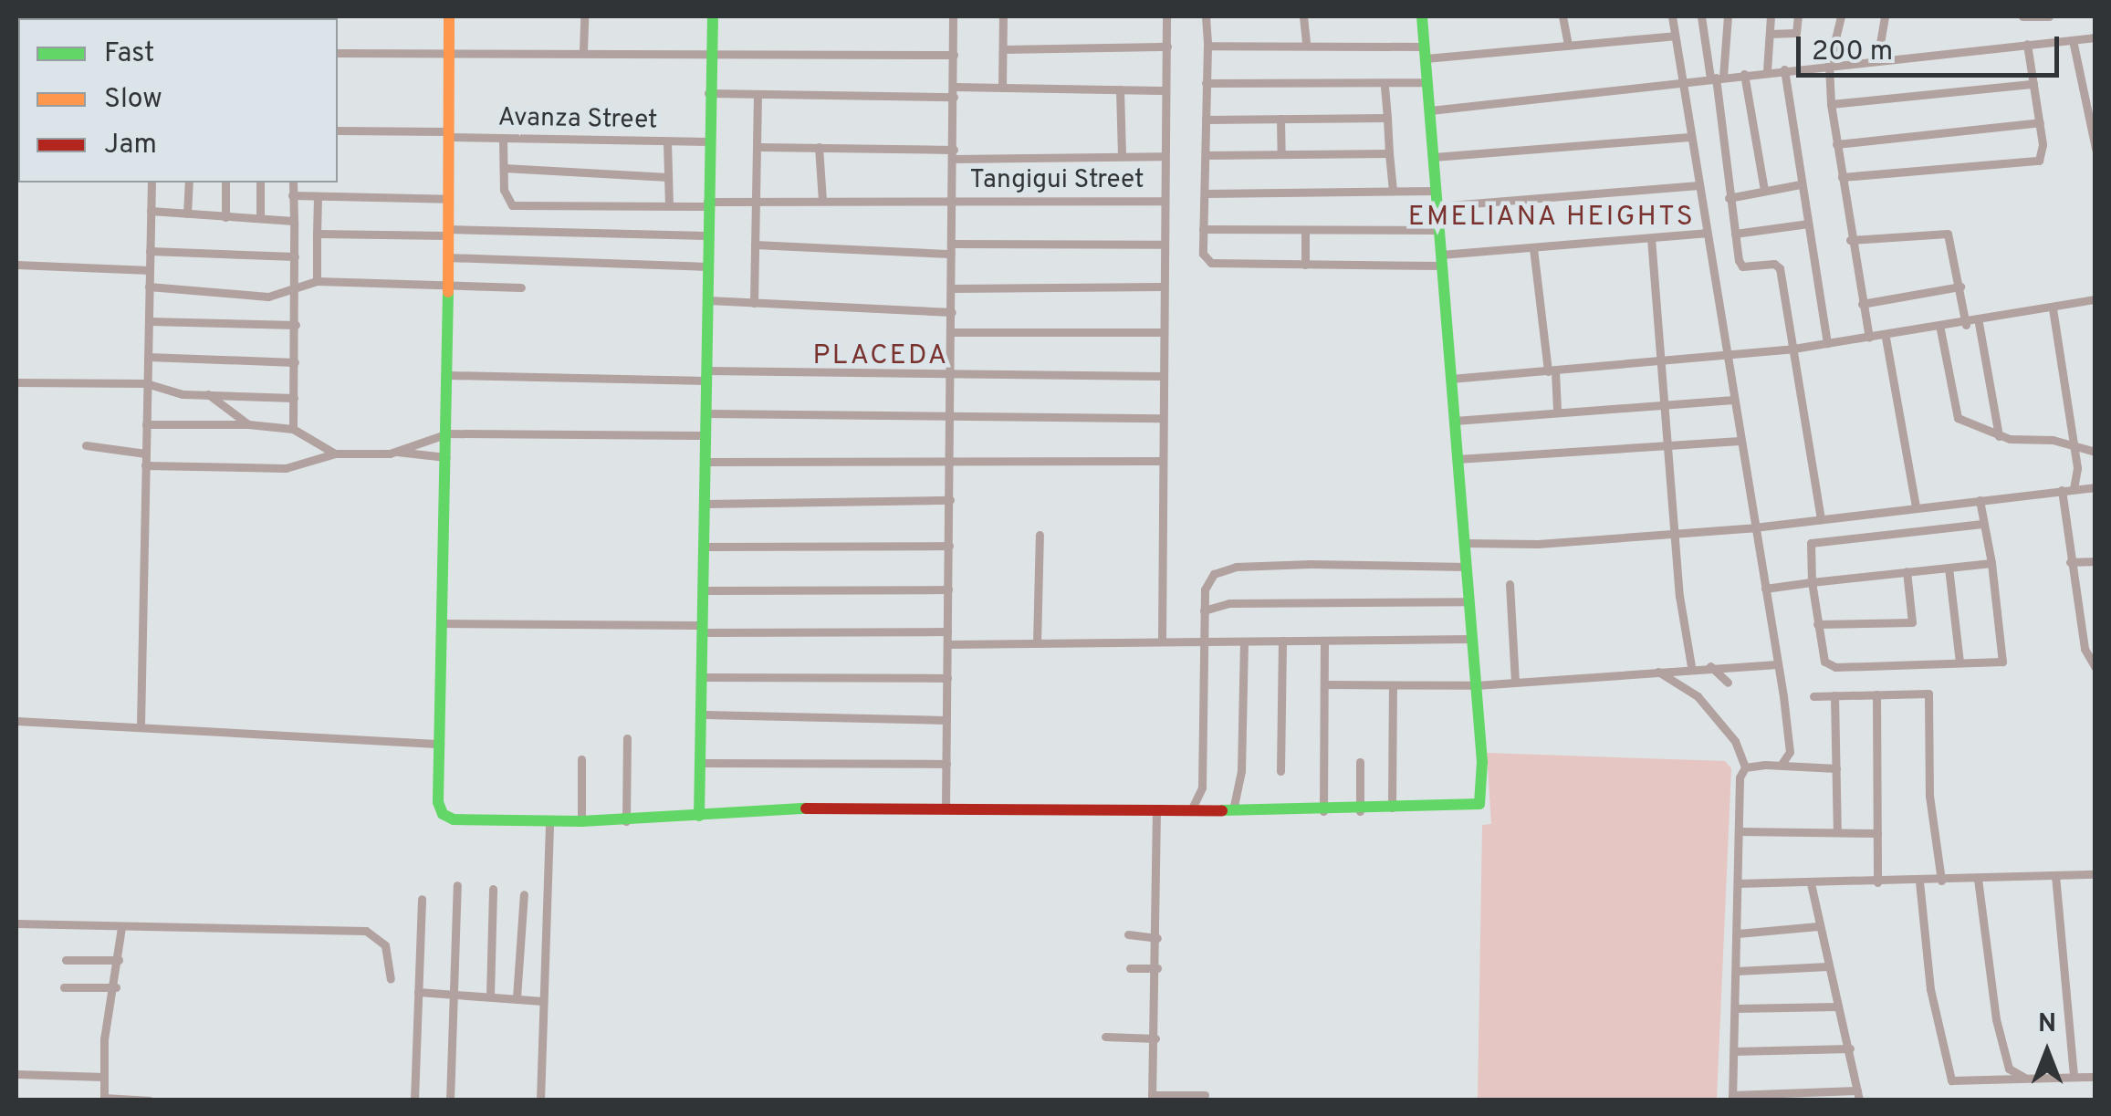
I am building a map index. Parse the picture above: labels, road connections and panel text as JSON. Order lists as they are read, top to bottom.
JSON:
{
  "streets": {
    "street": ["Avanza Street", "Tangigui Street"]
  },
  "districts": ["EMELIANA HEIGHTS", "PLACEDA"],
  "legend": ["Fast", "Slow", "Jam"],
  "scale_bar": "200 m",
  "north": "top"
}
